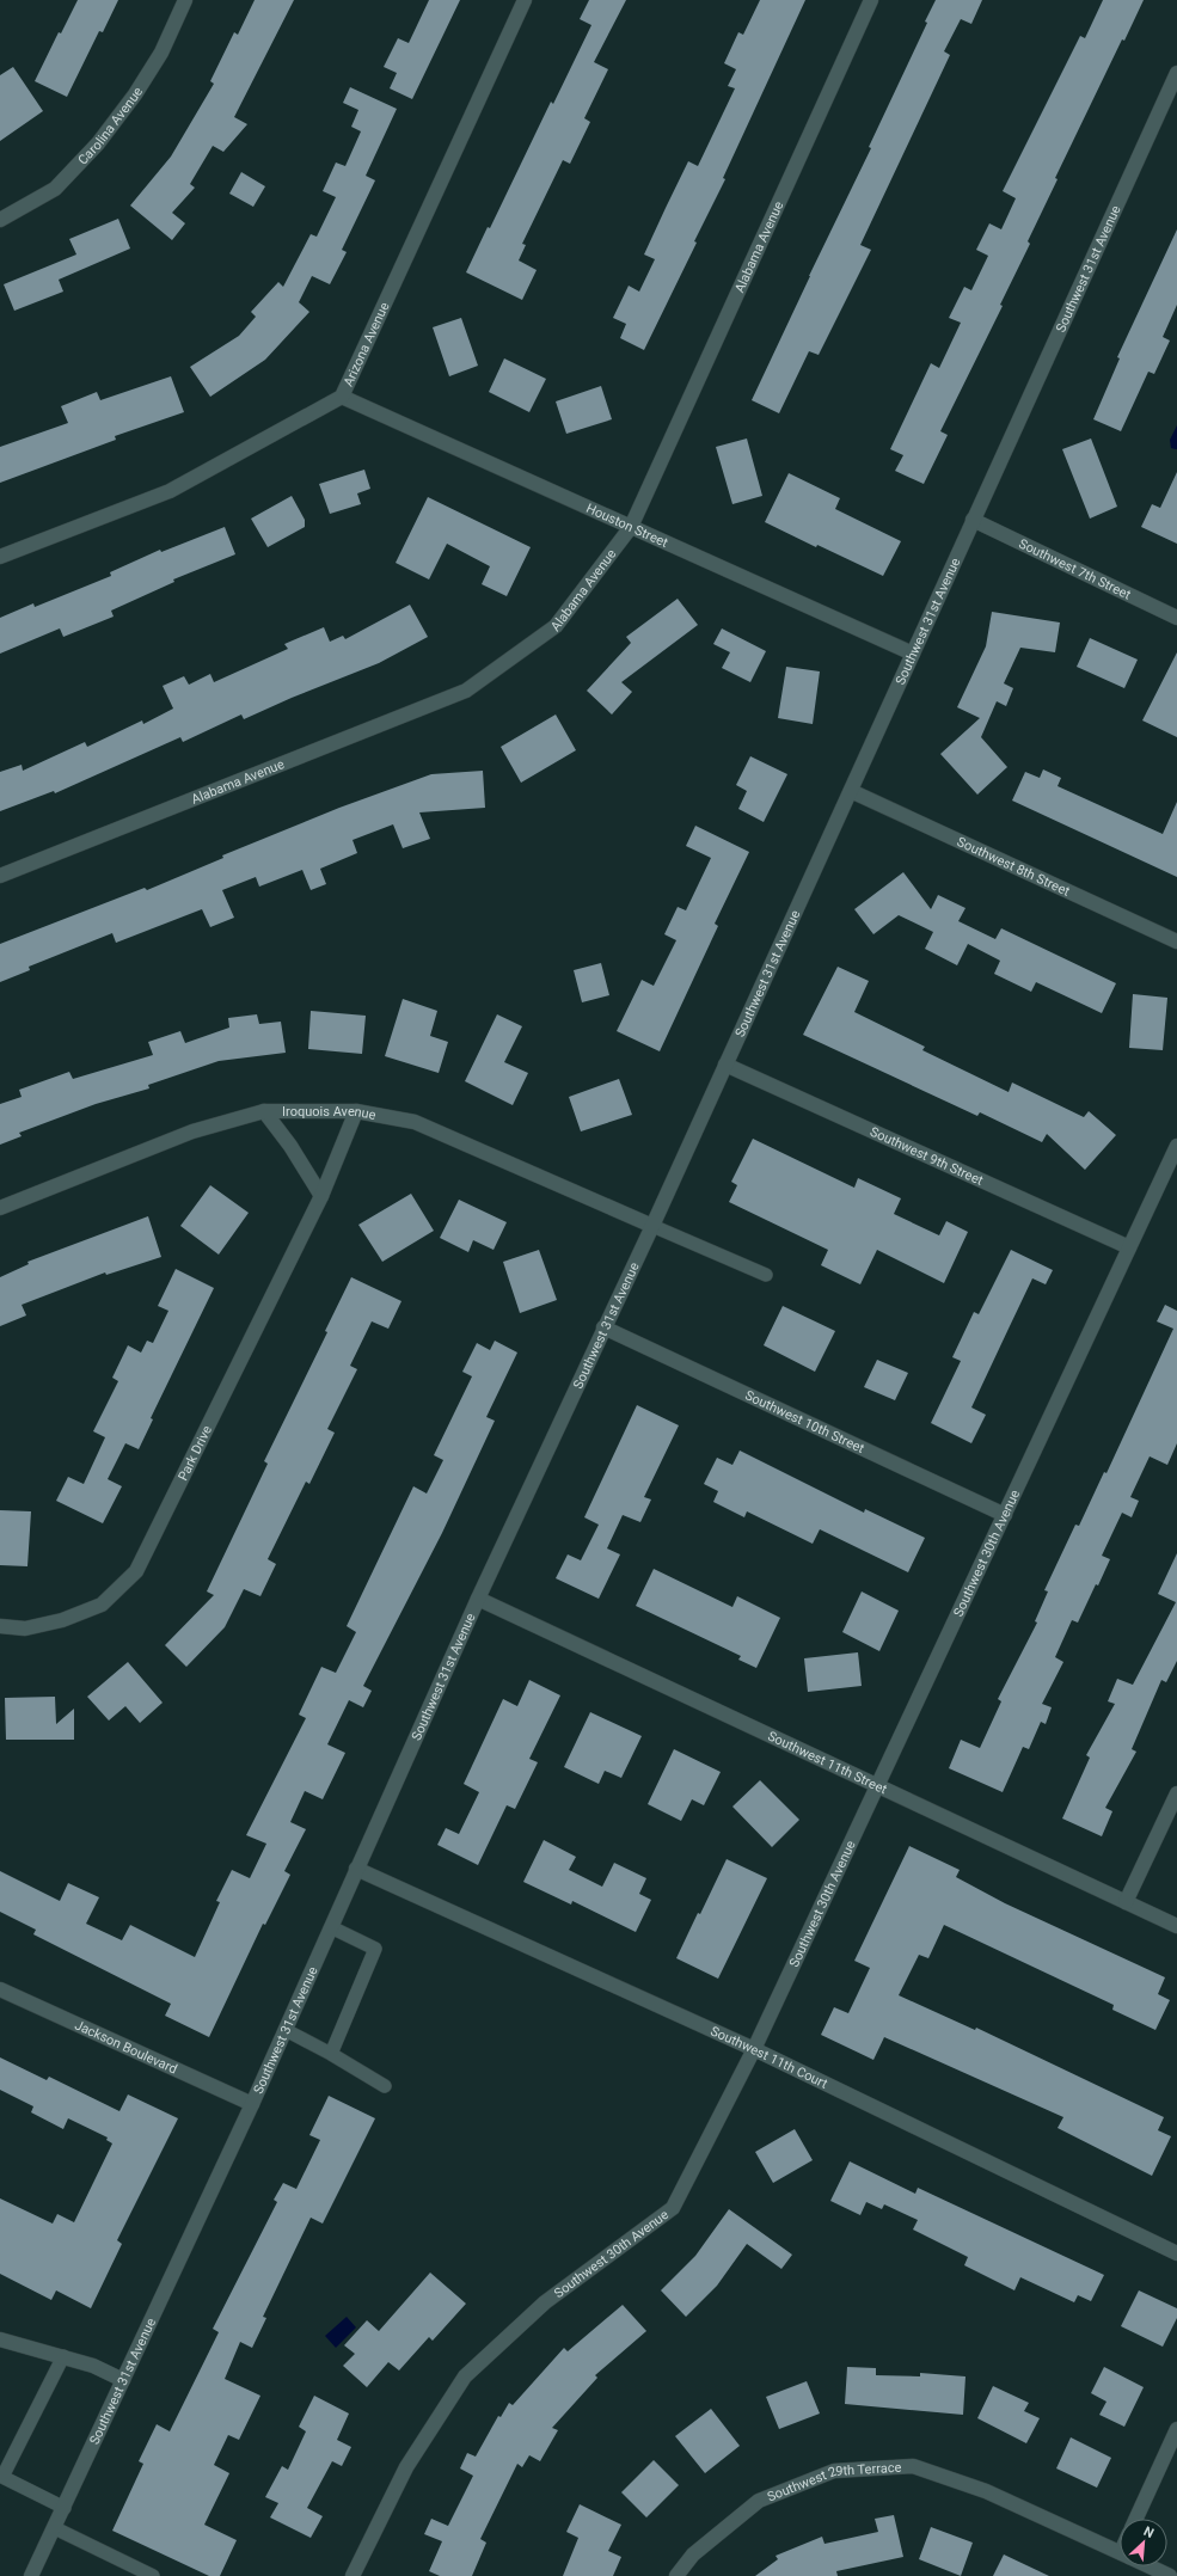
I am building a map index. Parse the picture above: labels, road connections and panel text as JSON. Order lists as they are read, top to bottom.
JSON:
{
  "streets": {
    "street": [
      "Carolina Avenue",
      "Alabama Avenue",
      "Southwest 31st Avenue",
      "Arizona Avenue",
      "Houston Street",
      "Southwest 7th Street",
      "Southwest 8th Street",
      "Iroquois Avenue",
      "Southwest 9th Street",
      "Southwest 10th Street",
      "Park Drive",
      "Southwest 30th Avenue",
      "Southwest 11th Street",
      "Jackson Boulevard",
      "Southwest 11th Court",
      "Southwest 29th Terrace"
    ]
  },
  "crossings": [
    ["Alabama Avenue", "Houston Street"],
    ["Southwest 31st Avenue", "Houston Street"],
    ["Southwest 31st Avenue", "Southwest 7th Street"],
    ["Southwest 31st Avenue", "Southwest 8th Street"],
    ["Southwest 31st Avenue", "Iroquois Avenue"],
    ["Southwest 31st Avenue", "Southwest 9th Street"],
    ["Southwest 31st Avenue", "Southwest 10th Street"],
    ["Southwest 31st Avenue", "Southwest 11th Street"],
    ["Southwest 31st Avenue", "Jackson Boulevard"],
    ["Southwest 31st Avenue", "Southwest 11th Court"],
    ["Arizona Avenue", "Houston Street"],
    ["Iroquois Avenue", "Park Drive"],
    ["Southwest 9th Street", "Southwest 30th Avenue"],
    ["Southwest 10th Street", "Southwest 30th Avenue"],
    ["Southwest 30th Avenue", "Southwest 11th Street"],
    ["Southwest 30th Avenue", "Southwest 11th Court"]
  ],
  "north": "top right"
}
